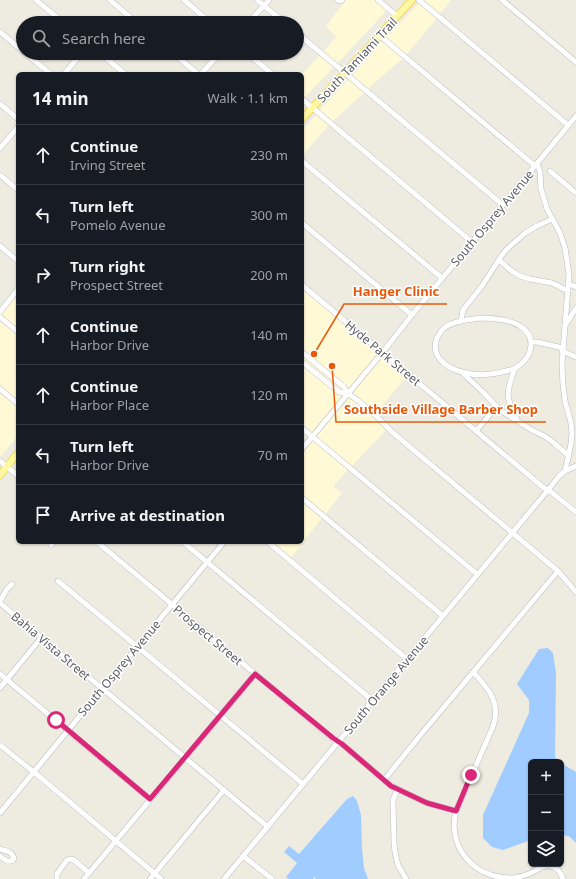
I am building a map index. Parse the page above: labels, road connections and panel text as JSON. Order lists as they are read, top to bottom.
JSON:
{
  "streets": {
    "main road": ["South Tamiami Trail"],
    "street": [
      "South Osprey Avenue",
      "Hyde Park Street",
      "Prospect Street",
      "Bahia Vista Street",
      "South Orange Avenue"
    ]
  },
  "crossings": [
    ["South Osprey Avenue", "Hyde Park Street"],
    ["South Osprey Avenue", "Prospect Street"],
    ["South Osprey Avenue", "Bahia Vista Street"],
    ["Hyde Park Street", "South Orange Avenue"],
    ["Prospect Street", "South Orange Avenue"],
    ["Bahia Vista Street", "South Orange Avenue"]
  ],
  "places": ["Hanger Clinic", "Southside Village Barber Shop"],
  "page": {
    "search": "Search here",
    "heading": ["14 min", "Walk · 1.1 km"],
    "list": [
      ["Continue", "Irving Street", "230 m"],
      ["Turn left", "Pomelo Avenue", "300 m"],
      ["Turn right", "Prospect Street", "200 m"],
      ["Continue", "Harbor Drive", "140 m"],
      ["Continue", "Harbor Place", "120 m"],
      ["Turn left", "Harbor Drive", "70 m"],
      "Arrive at destination"
    ],
    "map_buttons": ["+", "−"]
  }
}
